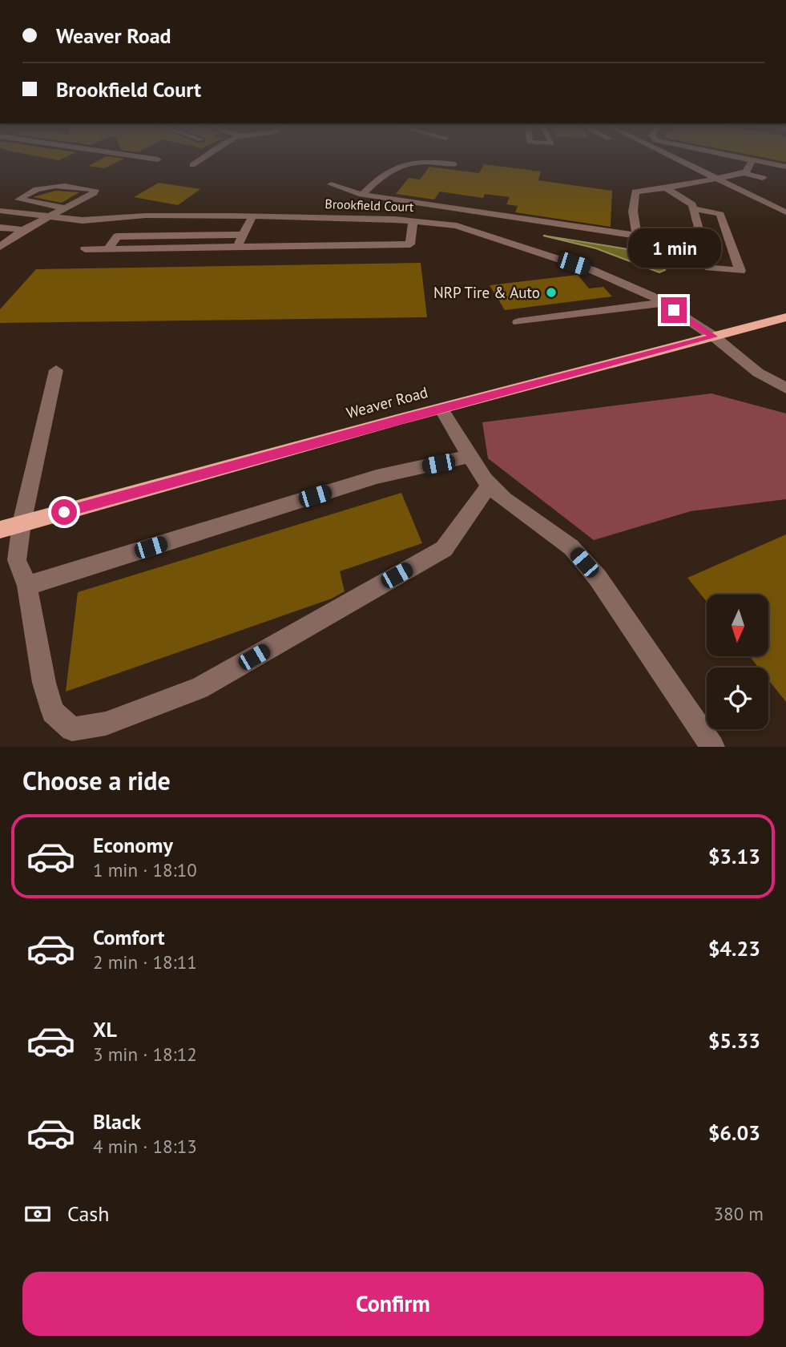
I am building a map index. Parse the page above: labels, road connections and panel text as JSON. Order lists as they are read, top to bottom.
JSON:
{
  "streets": {
    "main road": ["Weaver Road"],
    "street": ["Brookfield Court"]
  },
  "crossings": [
    ["Brookfield Court", "Weaver Road"]
  ],
  "places": ["NRP Tire & Auto"],
  "north": "bottom",
  "page": {
    "banner": ["Weaver Road", "Brookfield Court"],
    "bubble": "1 min",
    "heading": "Choose a ride",
    "list": [
      {
        "name": "Economy",
        "note": "1 min · 18:10",
        "value": "$3.13"
      },
      {
        "name": "Comfort",
        "note": "2 min · 18:11",
        "value": "$4.23"
      },
      {
        "name": "XL",
        "note": "3 min · 18:12",
        "value": "$5.33"
      },
      {
        "name": "Black",
        "note": "4 min · 18:13",
        "value": "$6.03"
      }
    ],
    "pay": ["Cash", "380 m"],
    "buttons": "Confirm"
  }
}
